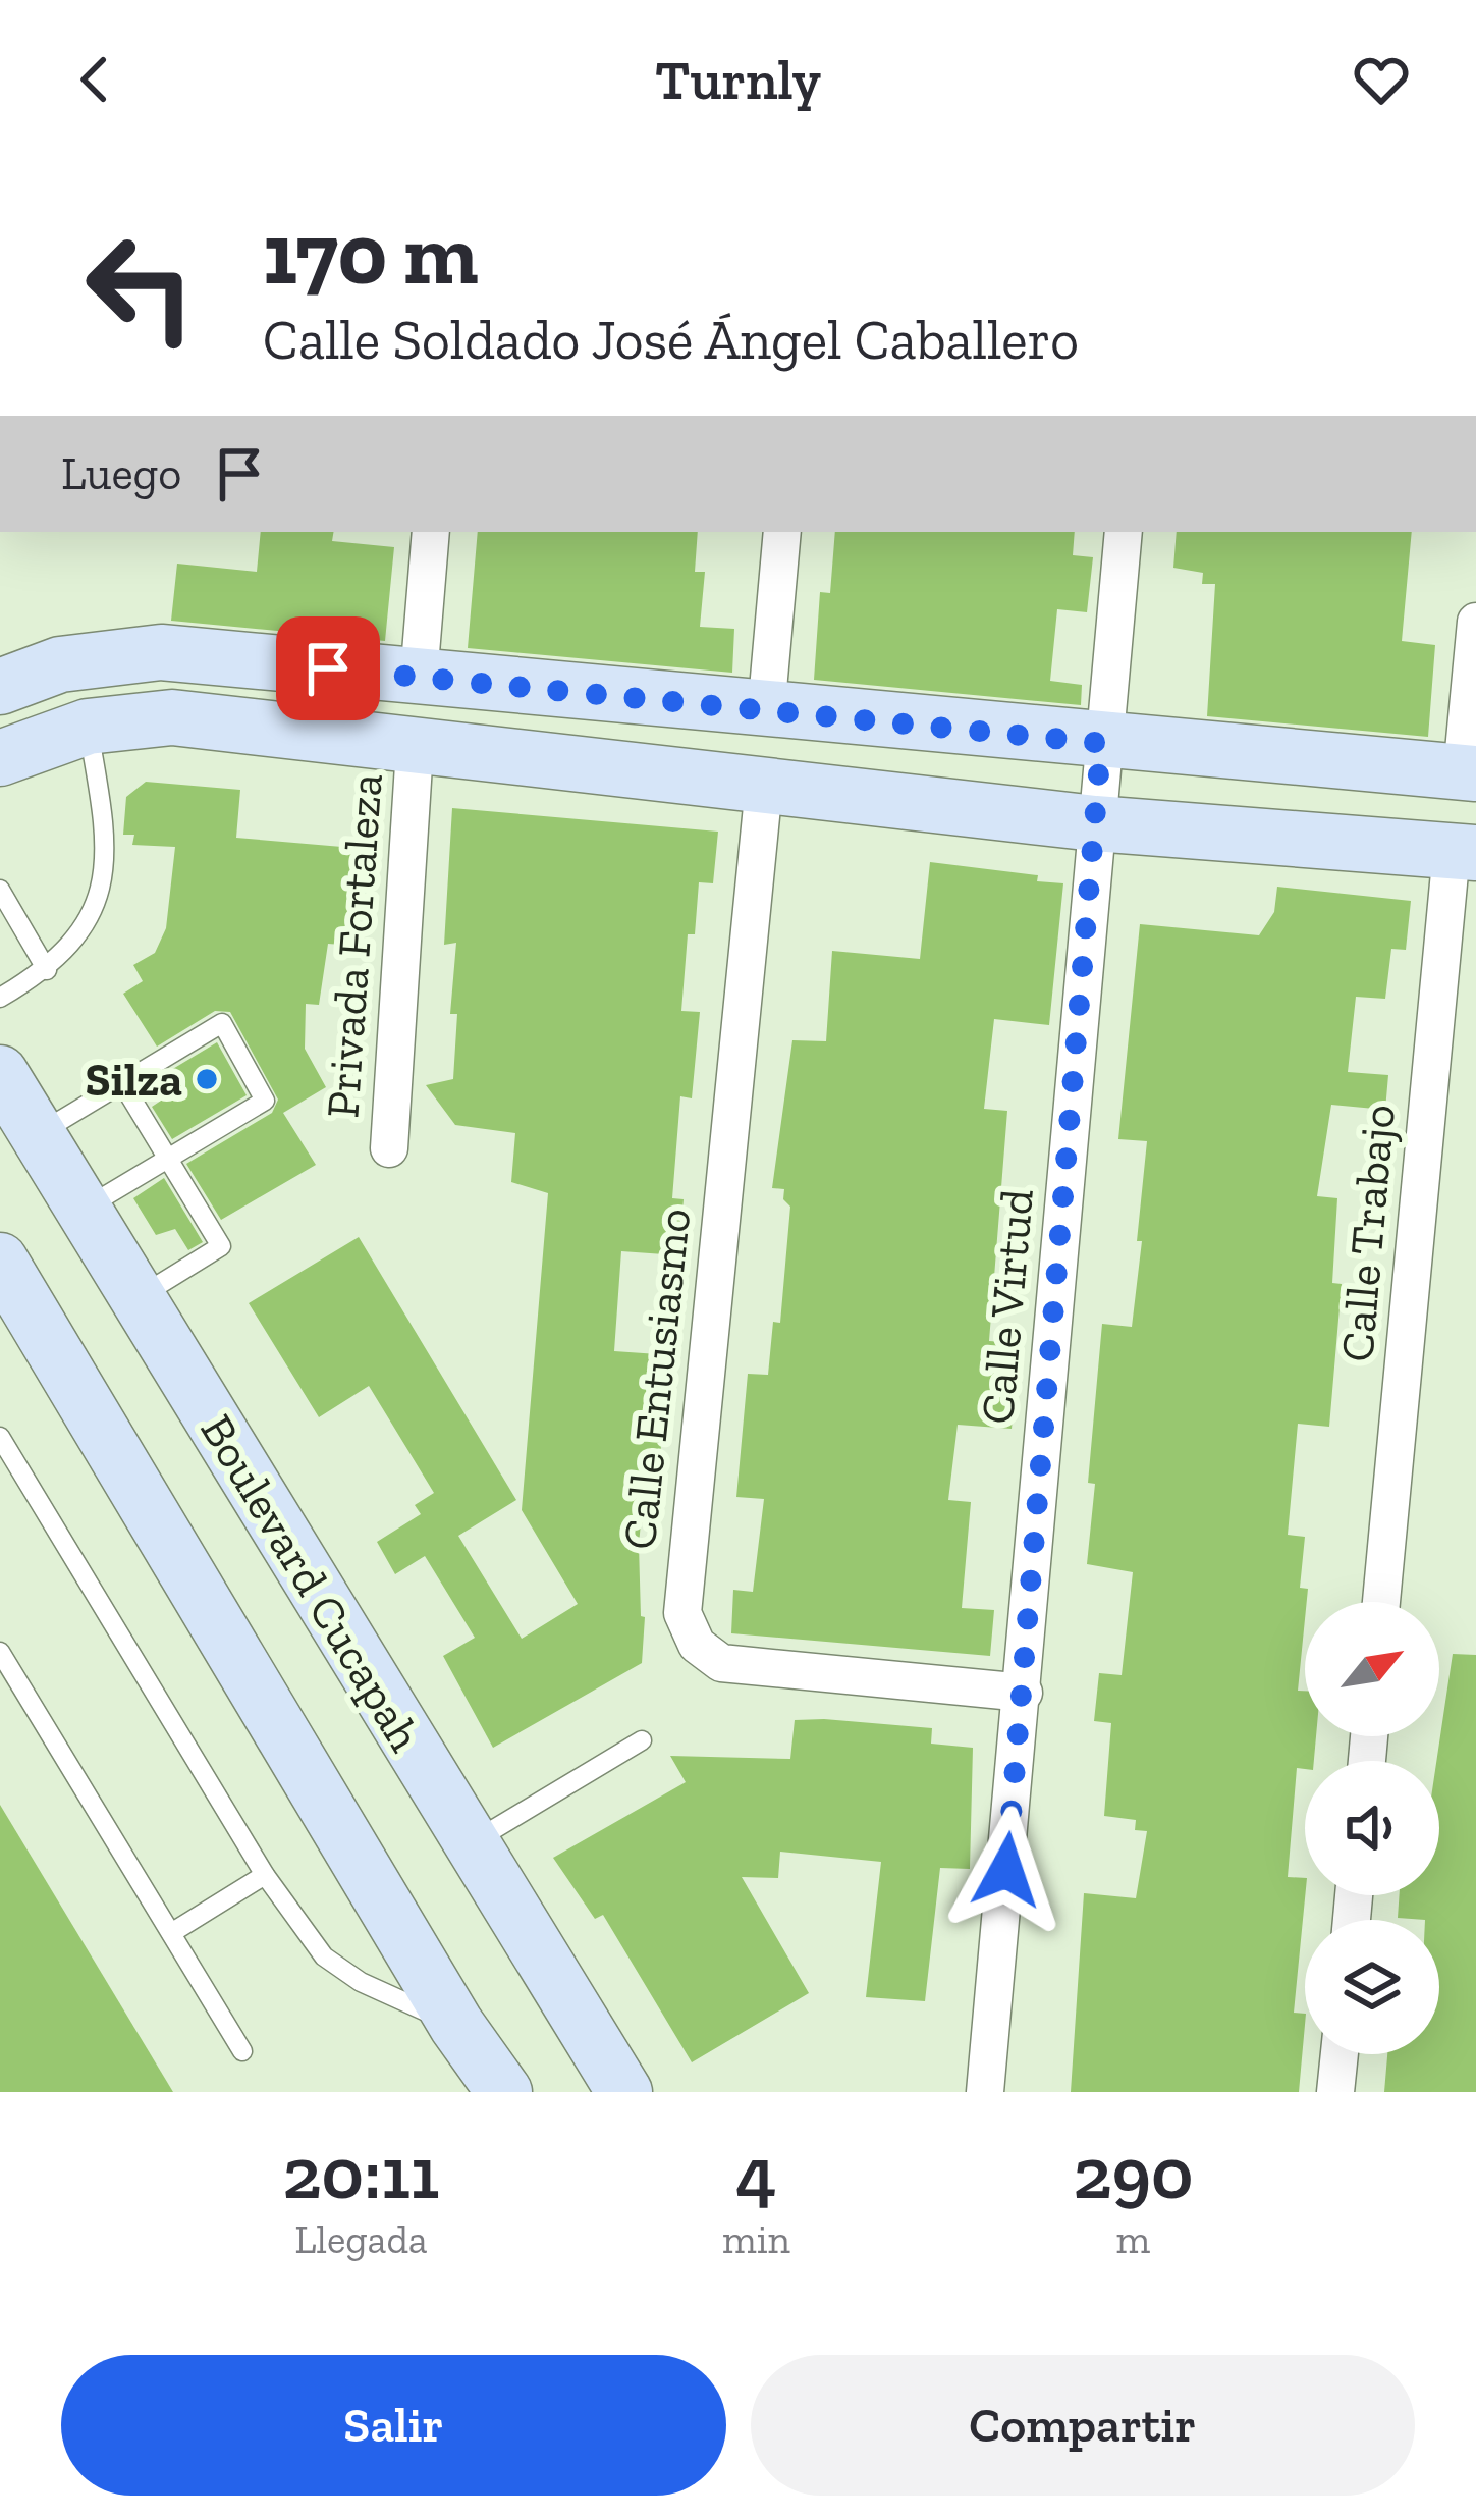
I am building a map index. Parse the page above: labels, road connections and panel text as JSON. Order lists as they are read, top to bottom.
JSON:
{
  "streets": {
    "street": [
      "Privada Fortaleza",
      "Calle Trabajo",
      "Calle Virtud",
      "Calle Entusiasmo",
      "Boulevard Cucapah"
    ]
  },
  "crossings": [
    ["Calle Virtud", "Calle Entusiasmo"]
  ],
  "places": ["Silza"],
  "north": "top right",
  "page": {
    "header": "Turnly",
    "turn": ["170 m", "Calle Soldado José Ángel Caballero"],
    "then": "Luego",
    "eta": [
      "20:11",
      "Llegada",
      "4",
      "min",
      "290",
      "m"
    ],
    "buttons": ["Salir", "Compartir"]
  }
}
